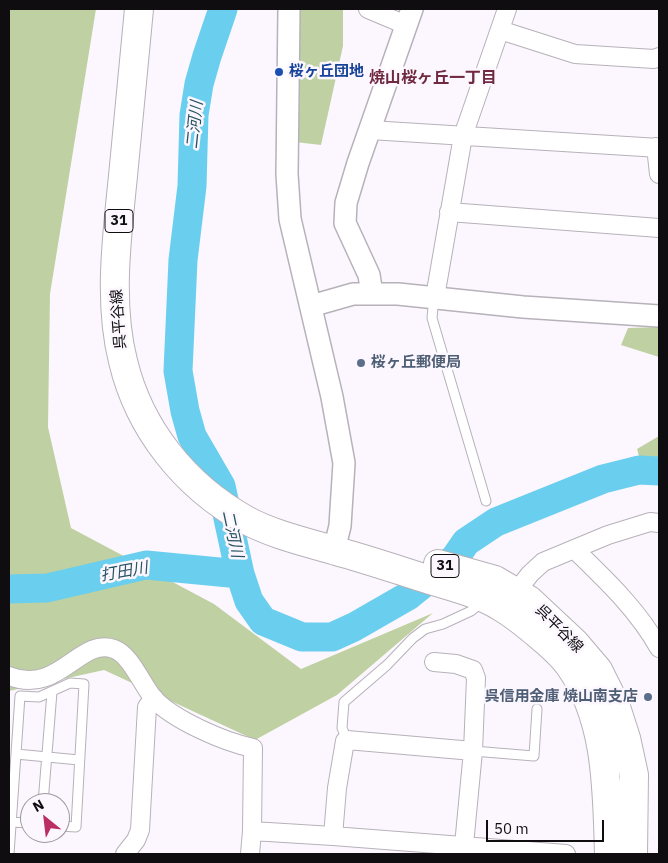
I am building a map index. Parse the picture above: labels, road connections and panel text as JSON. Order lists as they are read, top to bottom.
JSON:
{
  "streets": {
    "main road": ["31", "呉平谷線"]
  },
  "districts": ["焼山桜ヶ丘一丁目"],
  "water": ["二河川", "打田川"],
  "places": ["桜ヶ丘団地", "桜ヶ丘郵便局", "呉信用金庫 焼山南支店"],
  "scale_bar": "50 m",
  "north": "top left"
}
